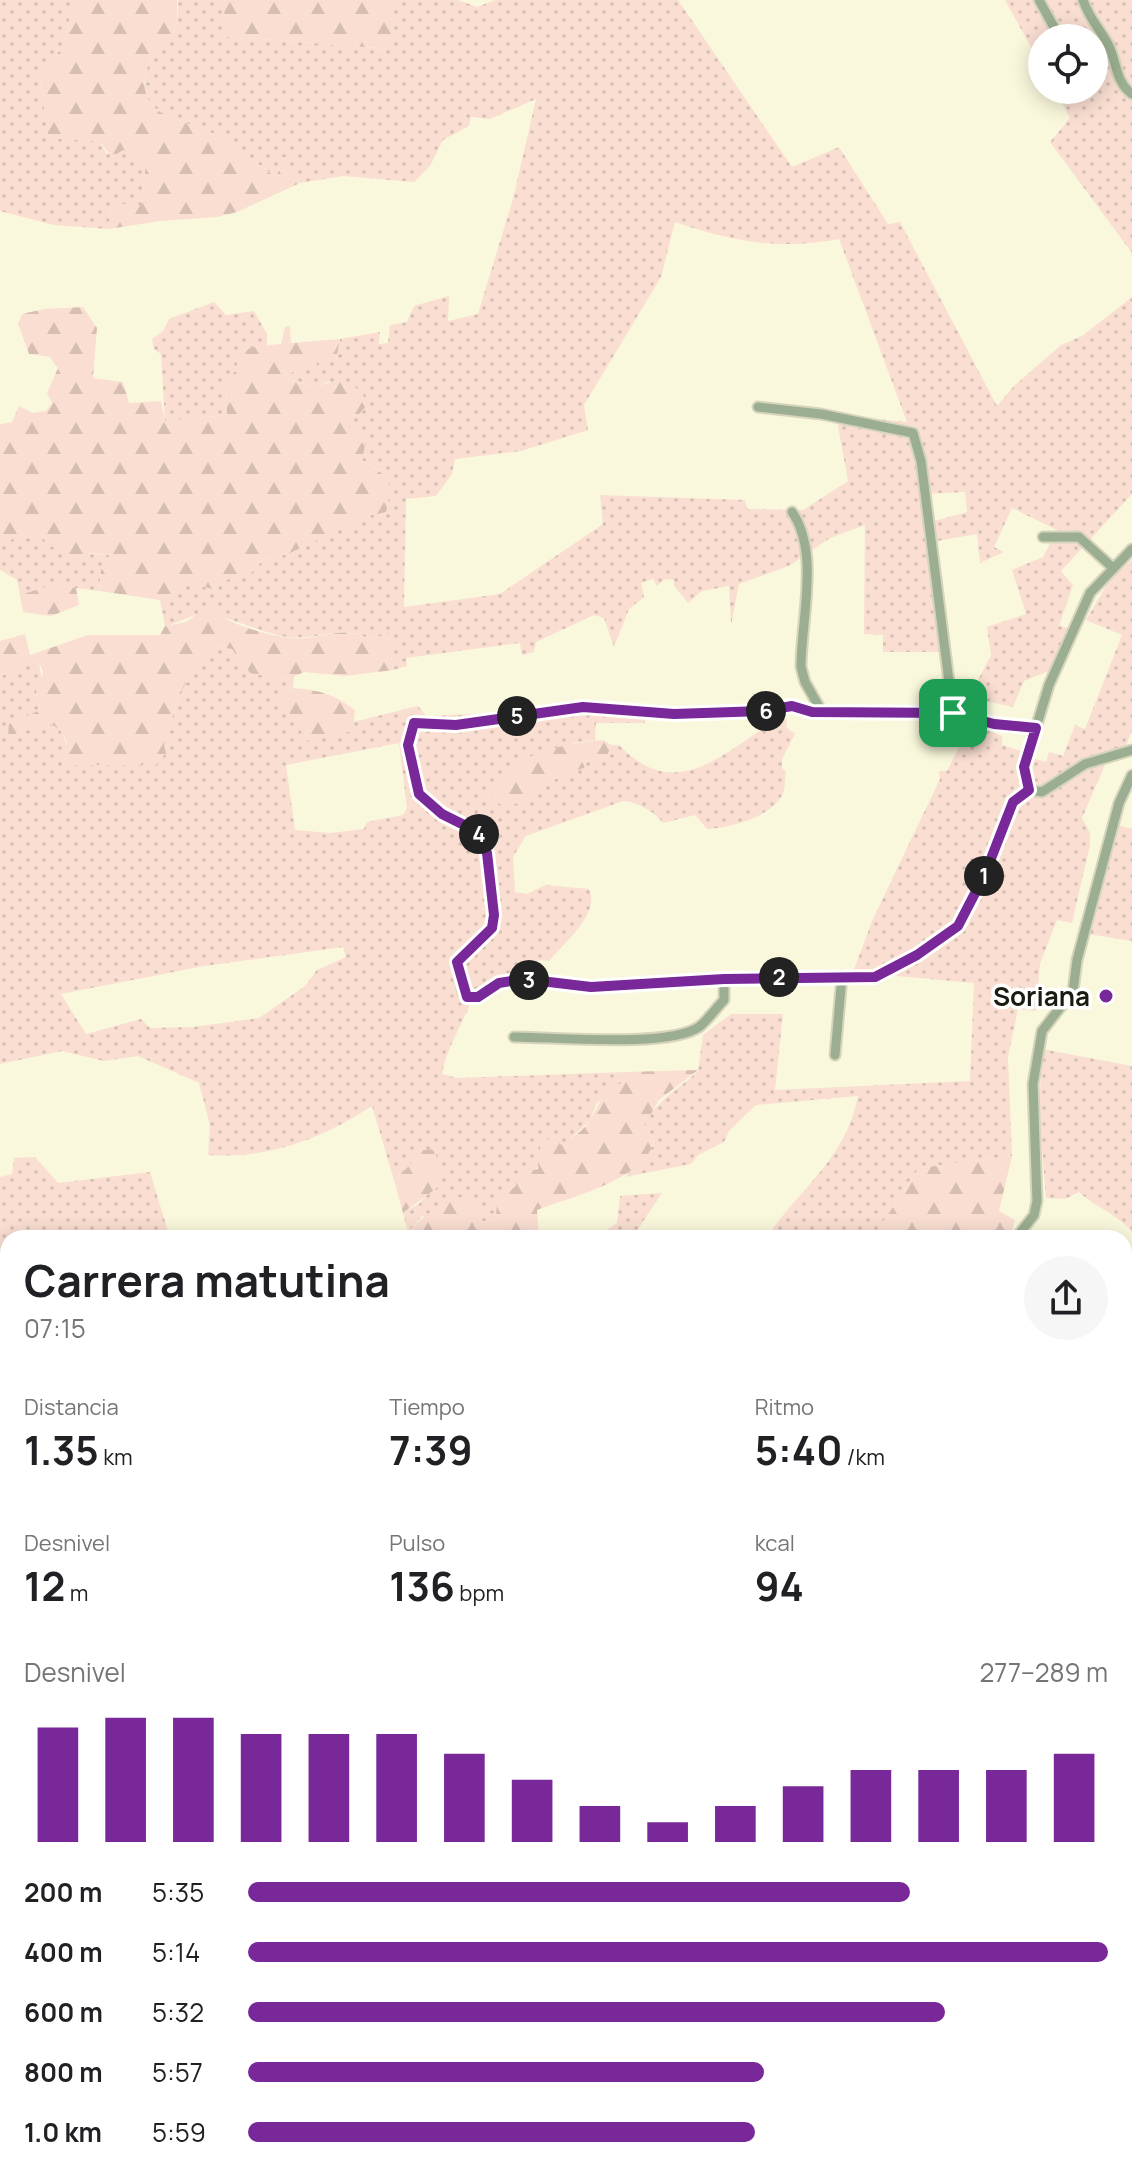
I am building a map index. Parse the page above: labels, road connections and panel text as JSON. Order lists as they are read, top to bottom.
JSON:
{
  "places": ["Soriana"],
  "page": {
    "pins": [
      "6",
      "5",
      "4",
      "1",
      "2",
      "3"
    ],
    "heading": ["Carrera matutina", "07:15"],
    "stats": [
      ["Distancia", "1.35 km"],
      ["Tiempo", "7:39"],
      ["Ritmo", "5:40 /km"],
      ["Desnivel", "12 m"],
      ["Pulso", "136 bpm"],
      ["kcal", "94"]
    ],
    "chart": ["Desnivel", "277–289 m"],
    "list": [
      {
        "name": "200 m",
        "note": "5:35"
      },
      {
        "name": "400 m",
        "note": "5:14"
      },
      {
        "name": "600 m",
        "note": "5:32"
      },
      {
        "name": "800 m",
        "note": "5:57"
      },
      {
        "name": "1.0 km",
        "note": "5:59"
      }
    ]
  }
}
